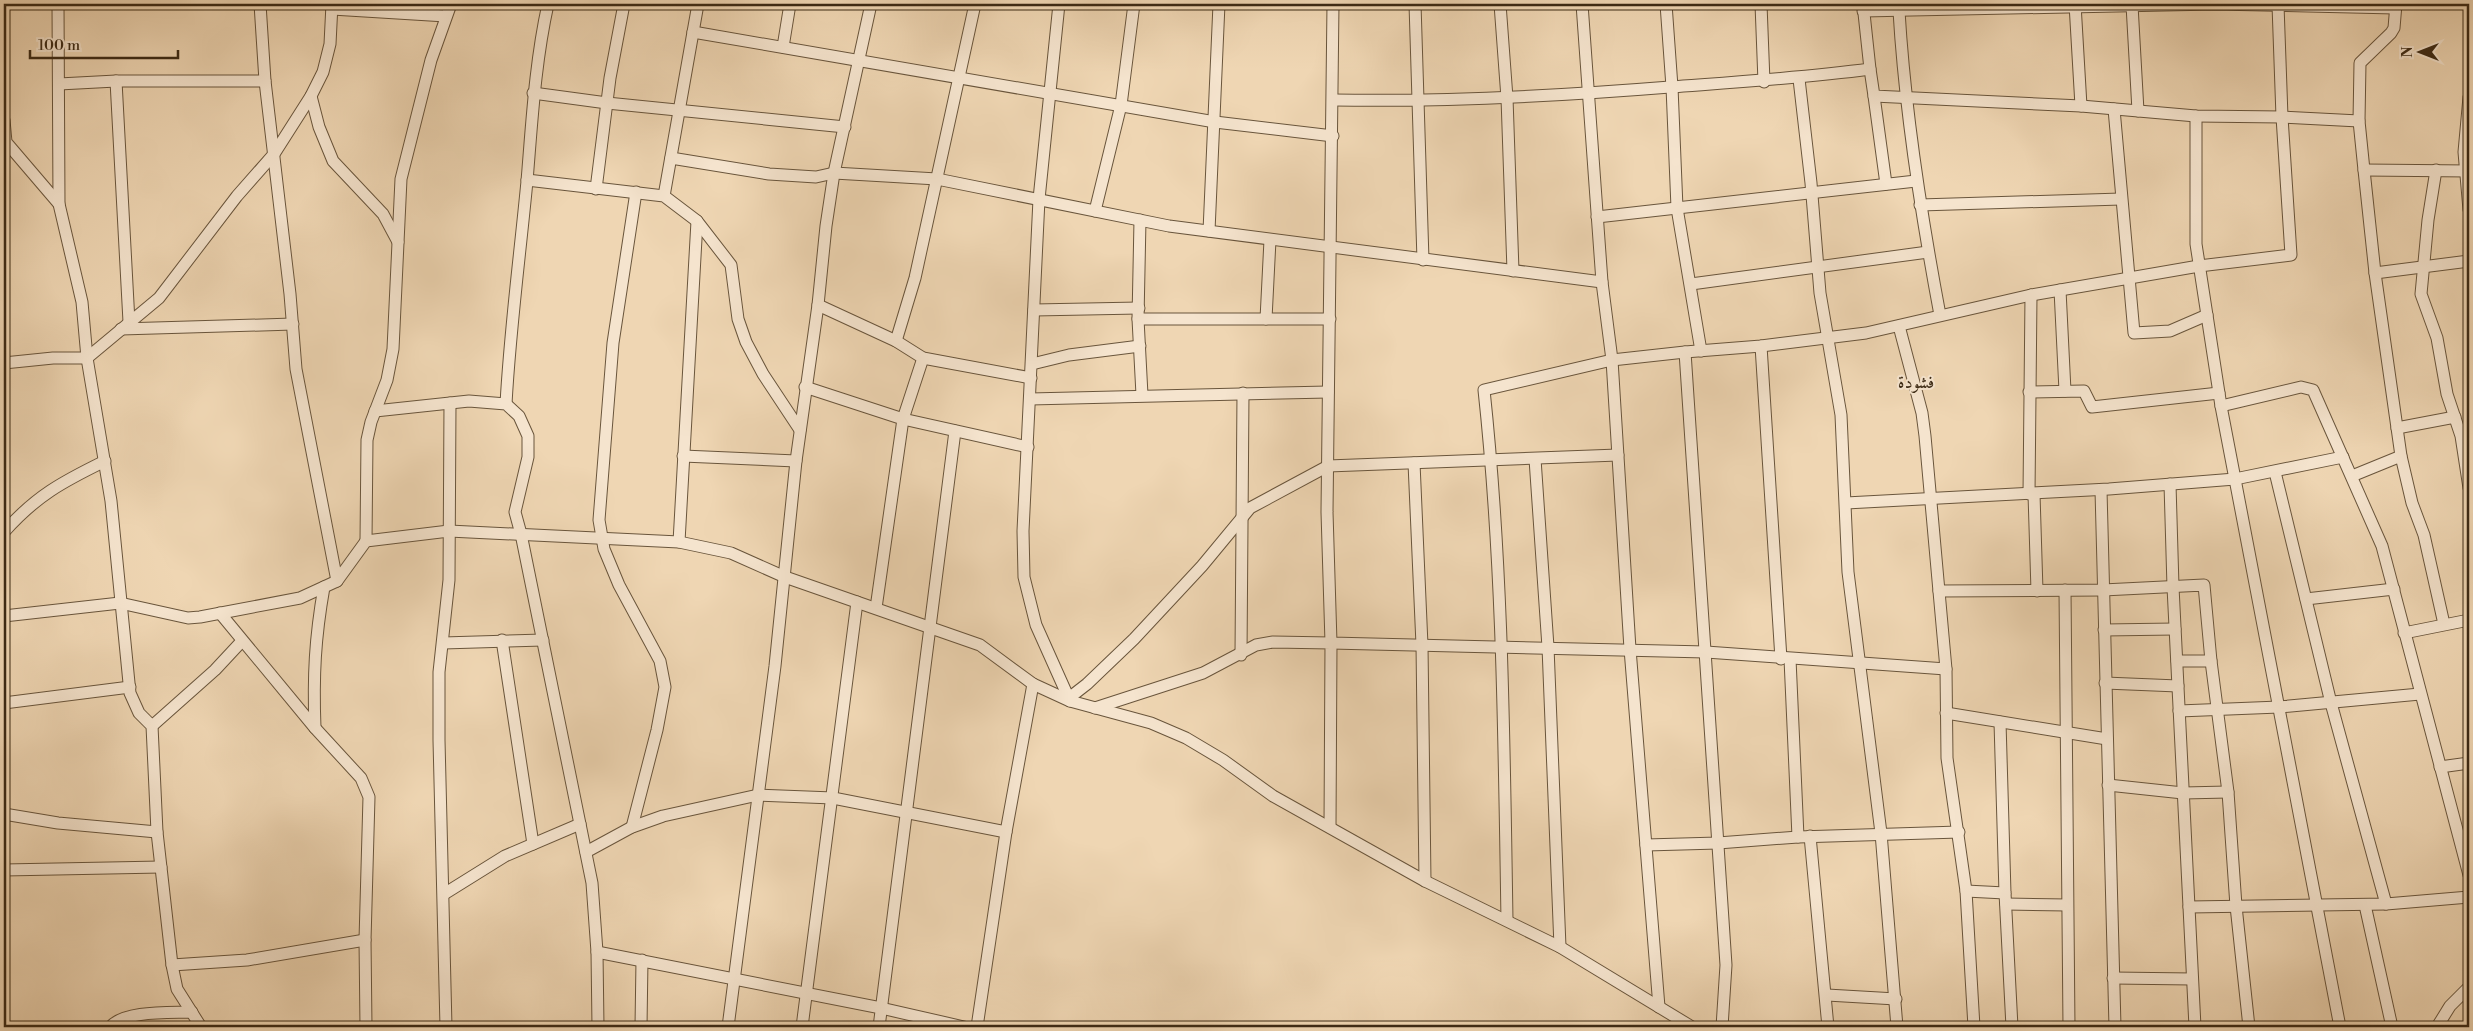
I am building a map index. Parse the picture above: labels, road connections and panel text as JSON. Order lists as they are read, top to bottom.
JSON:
{
  "districts": ["فشودة"],
  "scale_bar": "100 m",
  "north": "left"
}
